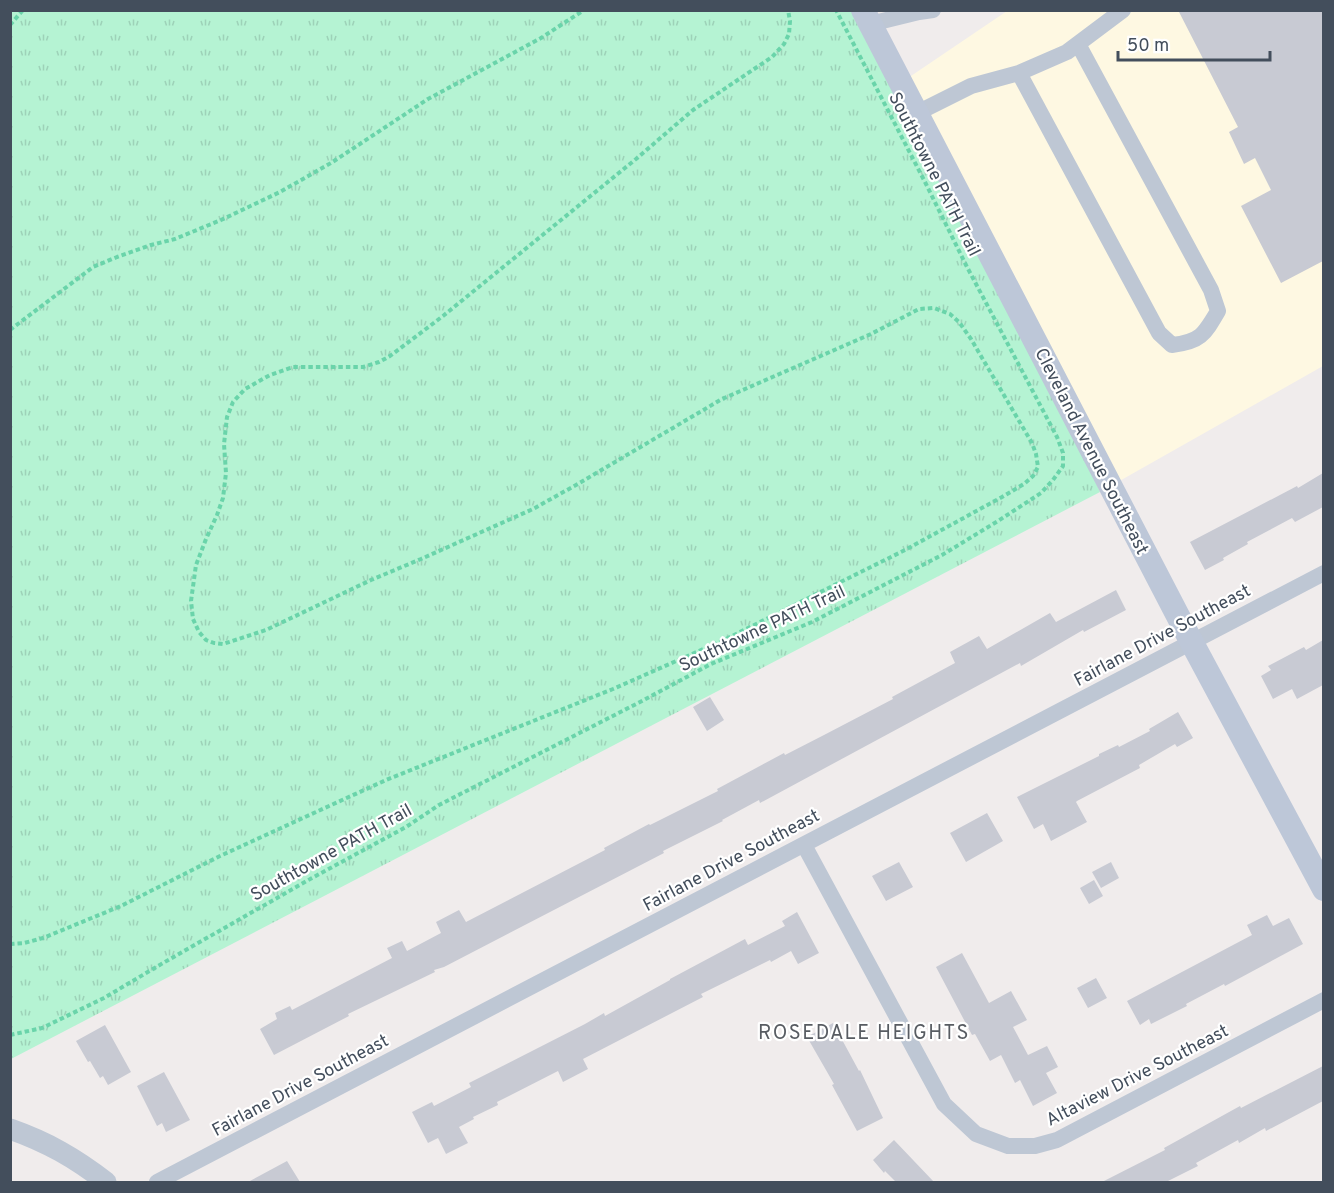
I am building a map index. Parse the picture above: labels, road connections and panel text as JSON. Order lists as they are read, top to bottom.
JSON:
{
  "streets": {
    "main road": ["Cleveland Avenue Southeast"],
    "street": ["Fairlane Drive Southeast", "Altaview Drive Southeast"],
    "path": ["Southtowne PATH Trail"]
  },
  "crossings": [
    ["Cleveland Avenue Southeast", "Fairlane Drive Southeast"],
    ["Fairlane Drive Southeast", "Altaview Drive Southeast"]
  ],
  "districts": ["ROSEDALE HEIGHTS"],
  "scale_bar": "50 m"
}
